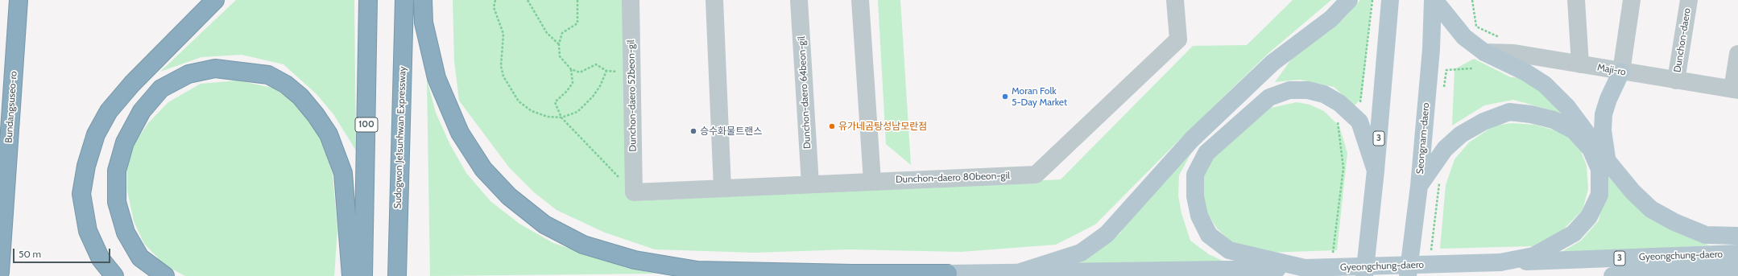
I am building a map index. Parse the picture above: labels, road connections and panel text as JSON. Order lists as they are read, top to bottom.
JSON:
{
  "streets": {
    "highway": ["Bundangsuseo-ro", "100", "Sudogwon Je1sunhwan Expressway"],
    "main road": ["3", "Seongnam-daero", "Gyeongchung-daero"],
    "street": [
      "Dunchon-daero",
      "Maji-ro",
      "Dunchon-daero 64beon-gil",
      "Dunchon-daero 52beon-gil",
      "Dunchon-daero 80beon-gil"
    ]
  },
  "crossings": [
    ["Dunchon-daero", "Maji-ro"],
    ["Dunchon-daero 64beon-gil", "Dunchon-daero 80beon-gil"],
    ["Dunchon-daero 52beon-gil", "Dunchon-daero 80beon-gil"]
  ],
  "places": ["Moran Folk 5-Day Market", "유가네곰탕성남모란점", "승수화물트랜스"],
  "scale_bar": "50 m"
}
